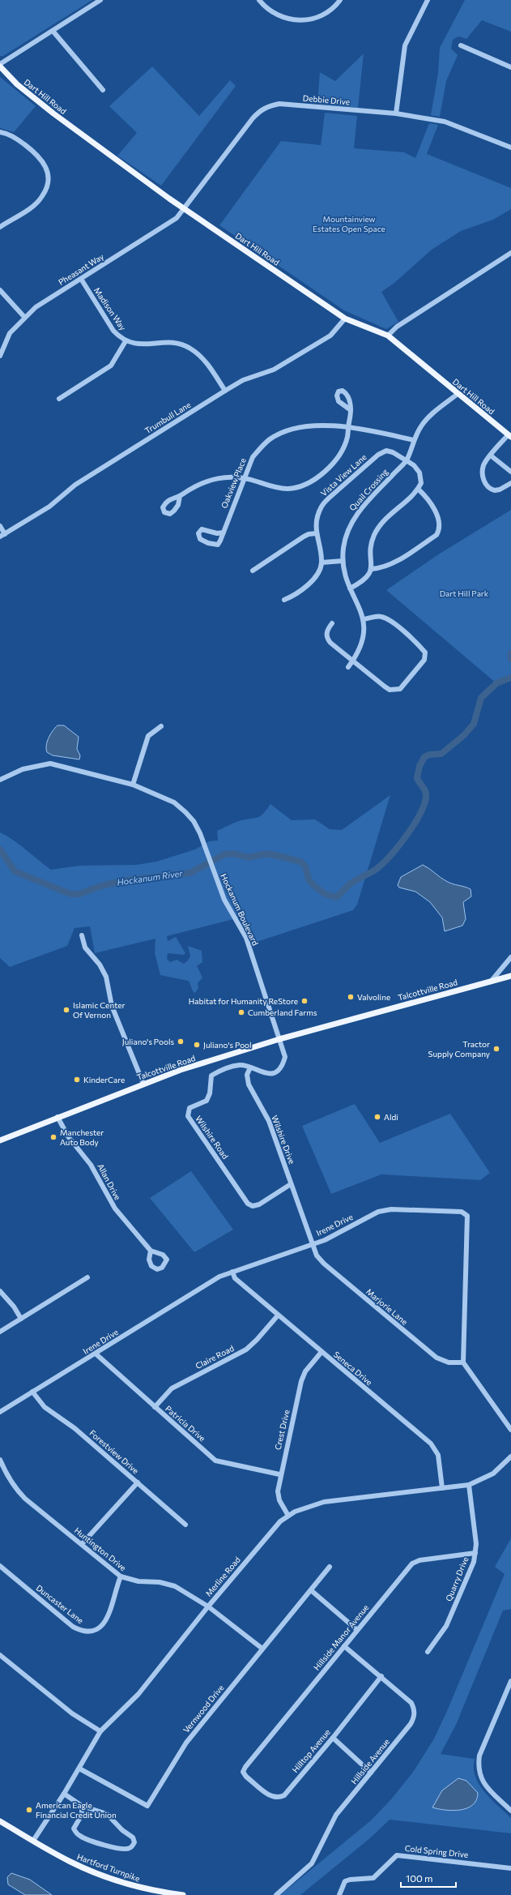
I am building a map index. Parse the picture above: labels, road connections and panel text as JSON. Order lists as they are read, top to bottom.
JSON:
{
  "streets": {
    "main road": ["Dart Hill Road", "Talcottville Road", "Hartford Turnpike"],
    "street": [
      "Debbie Drive",
      "Pheasant Way",
      "Madison Way",
      "Trumbull Lane",
      "Vista View Lane",
      "Oakview Place",
      "Quail Crossing",
      "Hockanum Boulevard",
      "Wilshire Road",
      "Wilshire Drive",
      "Allan Drive",
      "Irene Drive",
      "Marjorie Lane",
      "Claire Road",
      "Seneca Drive",
      "Patricia Drive",
      "Crest Drive",
      "Forestview Drive",
      "Huntington Drive",
      "Merline Road",
      "Quarry Drive",
      "Duncaster Lane",
      "Hillside Manor Avenue",
      "Vernwood Drive",
      "Hilltop Avenue",
      "Hillside Avenue",
      "Cold Spring Drive"
    ]
  },
  "crossings": [
    ["Dart Hill Road", "Debbie Drive"],
    ["Dart Hill Road", "Pheasant Way"],
    ["Dart Hill Road", "Trumbull Lane"],
    ["Dart Hill Road", "Quail Crossing"],
    ["Debbie Drive", "Pheasant Way"],
    ["Pheasant Way", "Madison Way"],
    ["Madison Way", "Trumbull Lane"],
    ["Vista View Lane", "Quail Crossing"],
    ["Oakview Place", "Quail Crossing"],
    ["Hockanum Boulevard", "Talcottville Road"],
    ["Talcottville Road", "Allan Drive"],
    ["Wilshire Road", "Wilshire Drive"],
    ["Wilshire Drive", "Irene Drive"],
    ["Wilshire Drive", "Marjorie Lane"],
    ["Irene Drive", "Marjorie Lane"],
    ["Irene Drive", "Seneca Drive"],
    ["Irene Drive", "Patricia Drive"],
    ["Irene Drive", "Forestview Drive"],
    ["Claire Road", "Seneca Drive"],
    ["Claire Road", "Patricia Drive"],
    ["Seneca Drive", "Crest Drive"],
    ["Seneca Drive", "Merline Road"],
    ["Patricia Drive", "Crest Drive"],
    ["Crest Drive", "Merline Road"],
    ["Huntington Drive", "Merline Road"],
    ["Huntington Drive", "Duncaster Lane"],
    ["Huntington Drive", "Vernwood Drive"],
    ["Merline Road", "Quarry Drive"],
    ["Merline Road", "Vernwood Drive"],
    ["Merline Road", "Hartford Turnpike"],
    ["Quarry Drive", "Hillside Manor Avenue"],
    ["Hillside Manor Avenue", "Hilltop Avenue"],
    ["Hillside Manor Avenue", "Hillside Avenue"],
    ["Hilltop Avenue", "Hillside Avenue"]
  ],
  "water": ["Hockanum River"],
  "parks": ["Mountainview Estates Open Space", "Dart Hill Park"],
  "places": [
    "Valvoline",
    "Habitat for Humanity ReStore",
    "Islamic Center Of Vernon",
    "Cumberland Farms",
    "Juliano's Pools",
    "Juliano's Pool",
    "Tractor Supply Company",
    "KinderCare",
    "Aldi",
    "Manchester Auto Body",
    "American Eagle Financial Credit Union"
  ],
  "scale_bar": "100 m"
}
